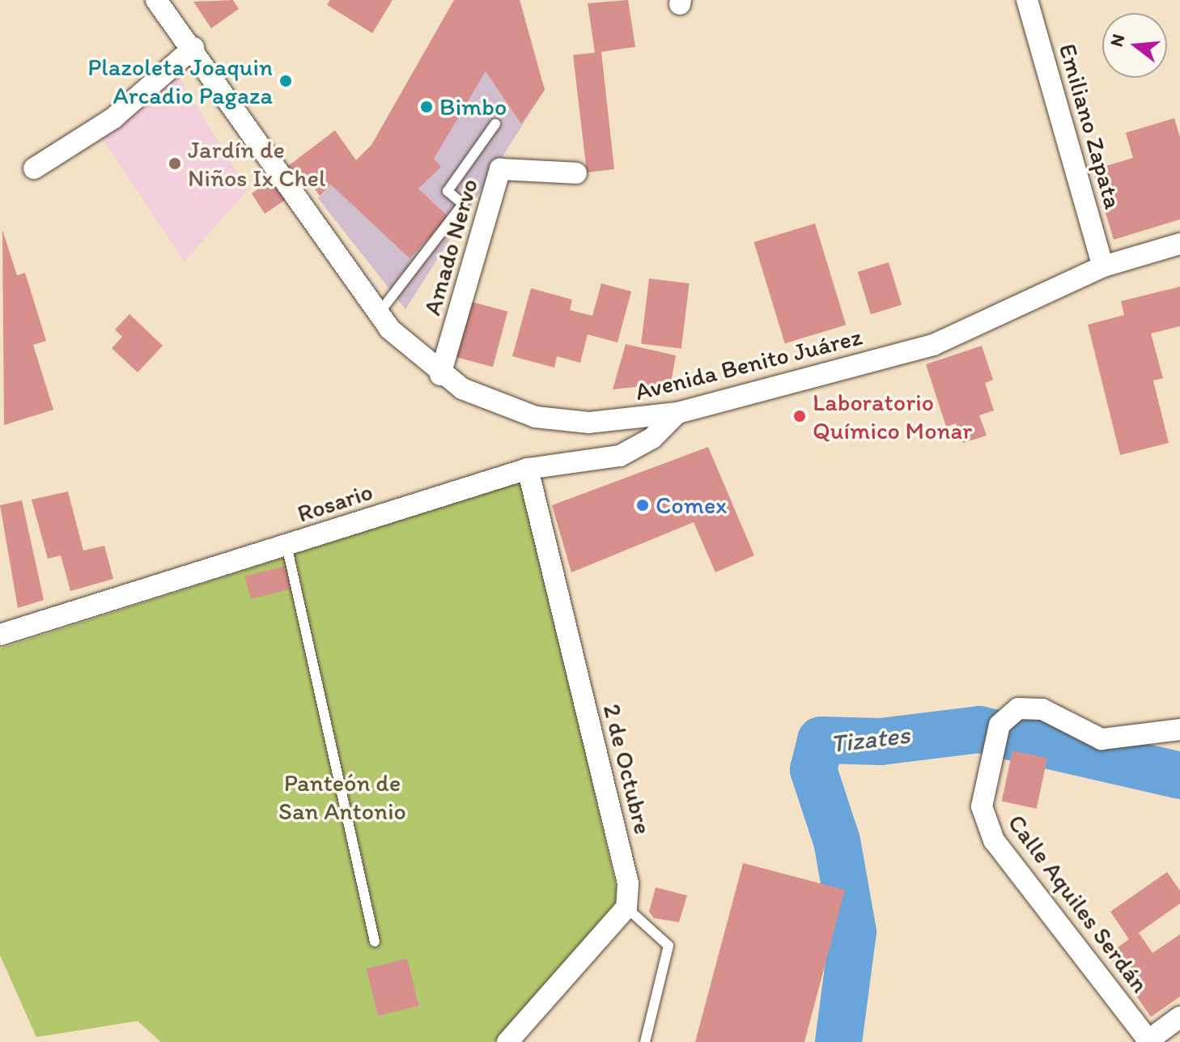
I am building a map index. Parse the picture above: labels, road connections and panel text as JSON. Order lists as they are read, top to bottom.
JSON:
{
  "streets": {
    "street": [
      "Emiliano Zapata",
      "Amado Nervo",
      "Avenida Benito Juárez",
      "Rosario",
      "2 de Octubre",
      "Calle Aquiles Serdán"
    ]
  },
  "crossings": [
    ["Emiliano Zapata", "Avenida Benito Juárez"],
    ["Amado Nervo", "Avenida Benito Juárez"],
    ["Avenida Benito Juárez", "Rosario"],
    ["Rosario", "2 de Octubre"]
  ],
  "water": ["Tizates"],
  "parks": ["Panteón de San Antonio"],
  "places": [
    "Plazoleta Joaquin Arcadio Pagaza",
    "Bimbo",
    "Jardín de Niños Ix Chel",
    "Laboratorio Químico Monar",
    "Comex"
  ],
  "north": "left"
}
